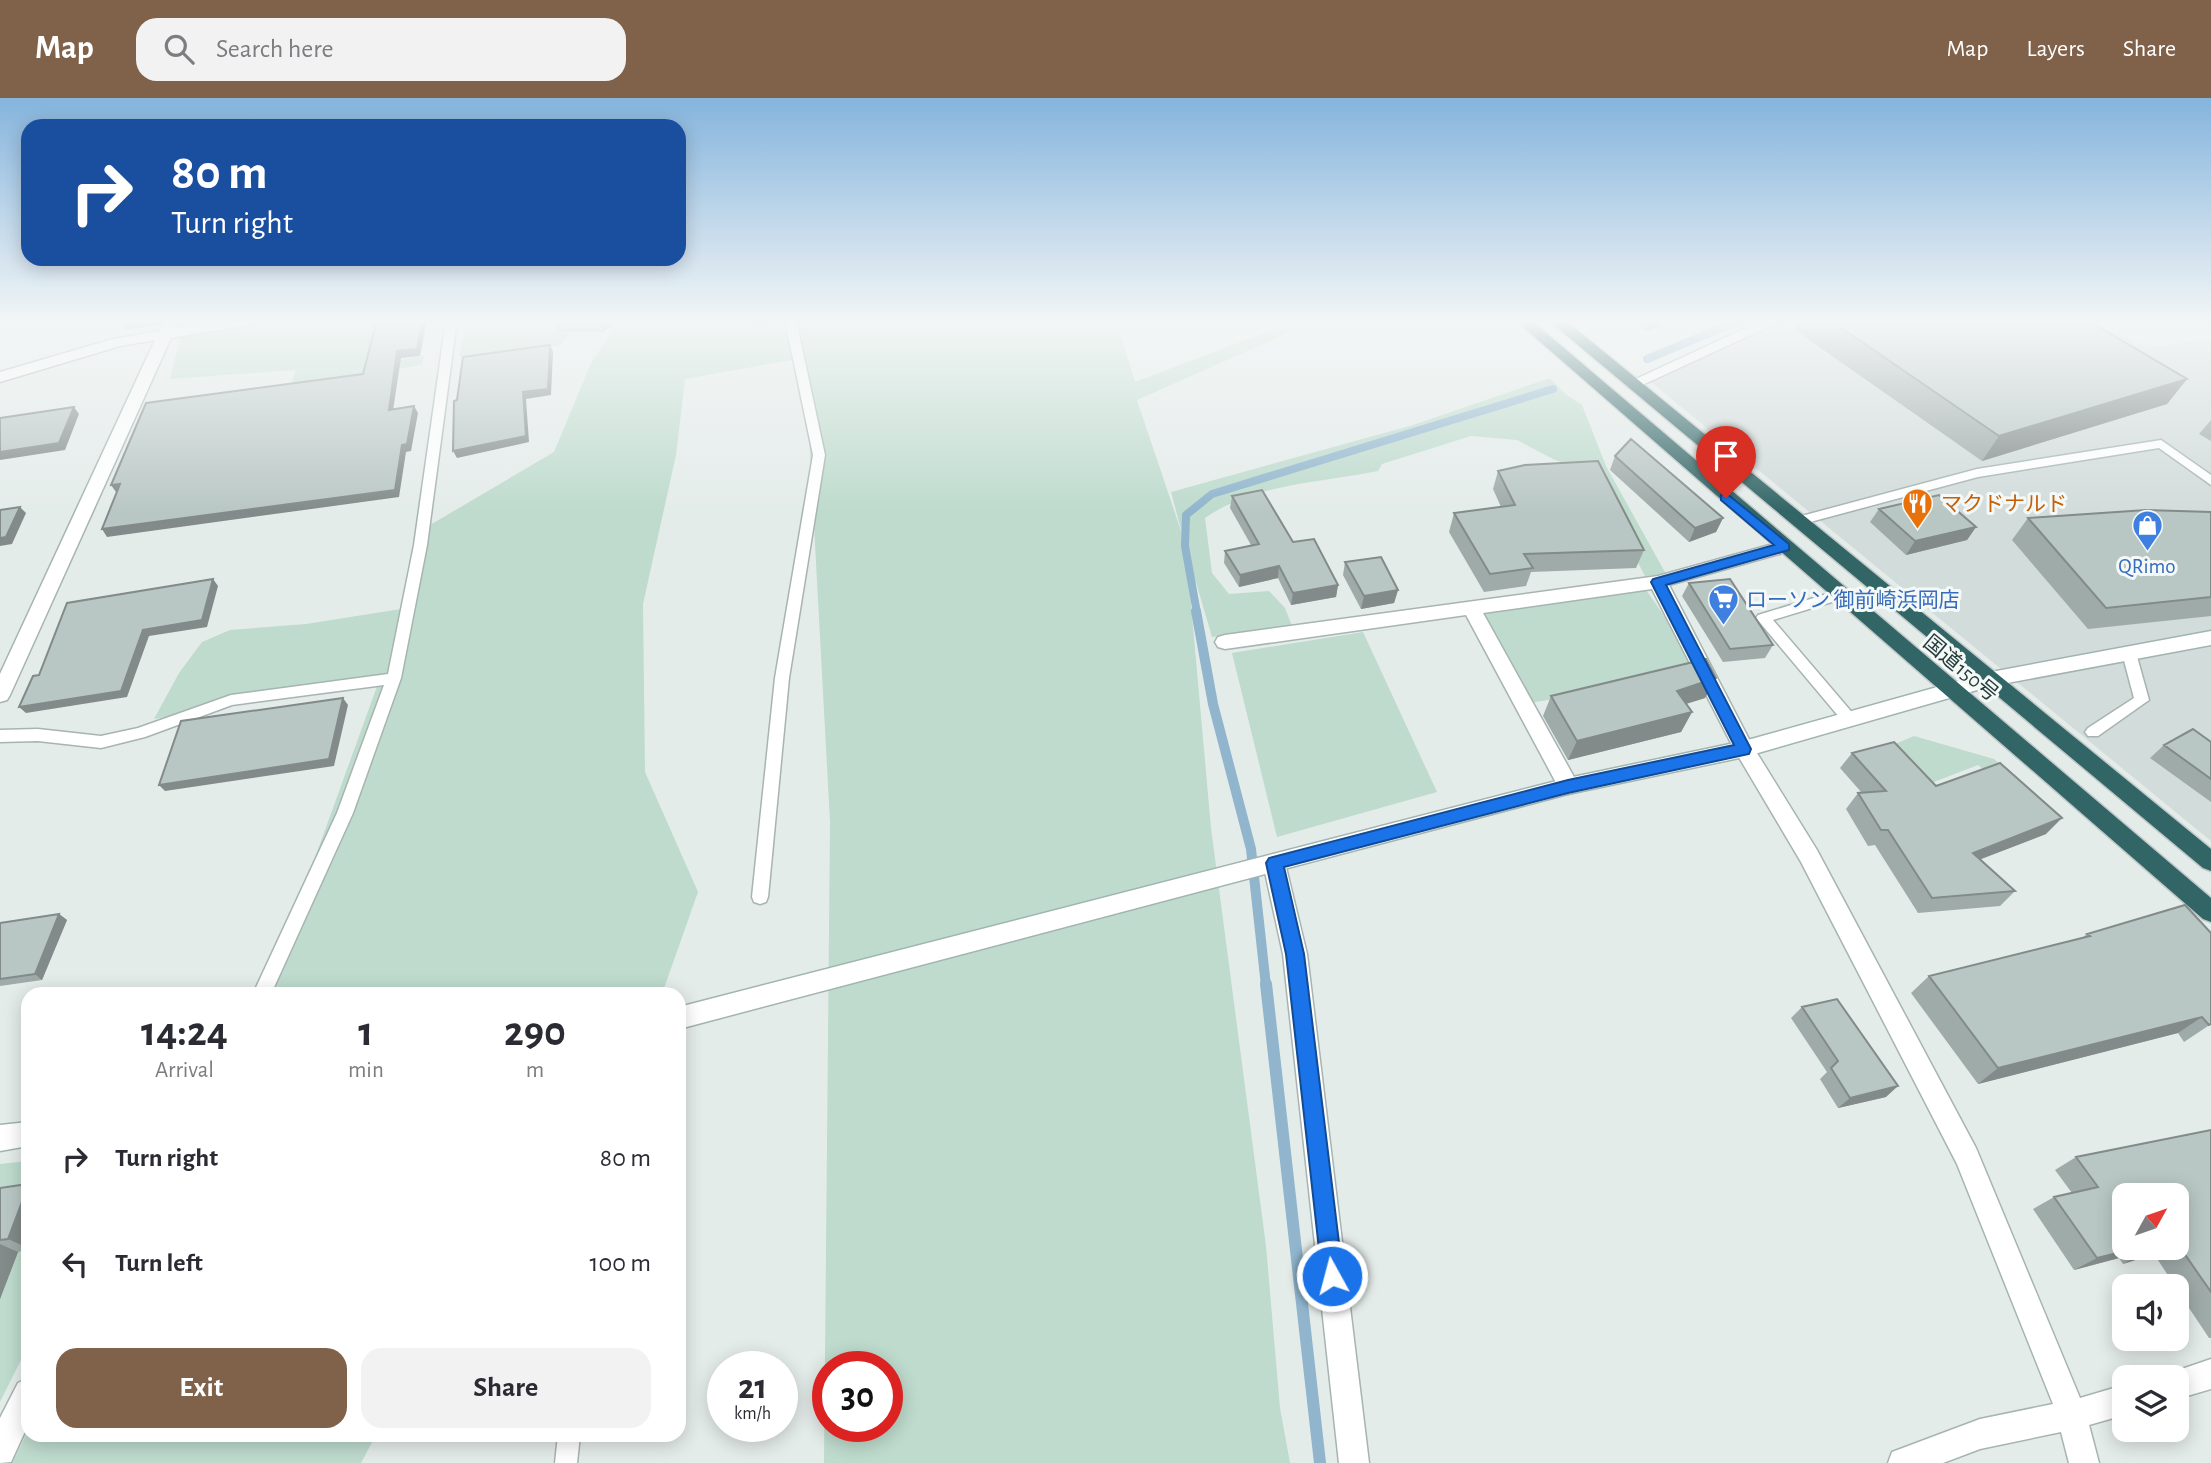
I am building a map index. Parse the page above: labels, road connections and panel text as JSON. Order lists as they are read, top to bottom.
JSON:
{
  "streets": {
    "highway": ["国道150号"]
  },
  "places": {
    "restaurant": ["マクドナルド"],
    "shop": ["QRimo"],
    "supermarket": ["ローソン 御前崎浜岡店"]
  },
  "north": "top right",
  "page": {
    "header": "Map",
    "search": "Search here",
    "nav": ["Map", "Layers", "Share"],
    "turn": ["80 m", "Turn right"],
    "eta": [
      "14:24",
      "Arrival",
      "1",
      "min",
      "290",
      "m"
    ],
    "list": [
      {
        "name": "Turn right",
        "value": "80 m"
      },
      {
        "name": "Turn left",
        "value": "100 m"
      }
    ],
    "buttons": ["Exit", "Share"],
    "speed": "21 km/h",
    "limit": "30"
  }
}
